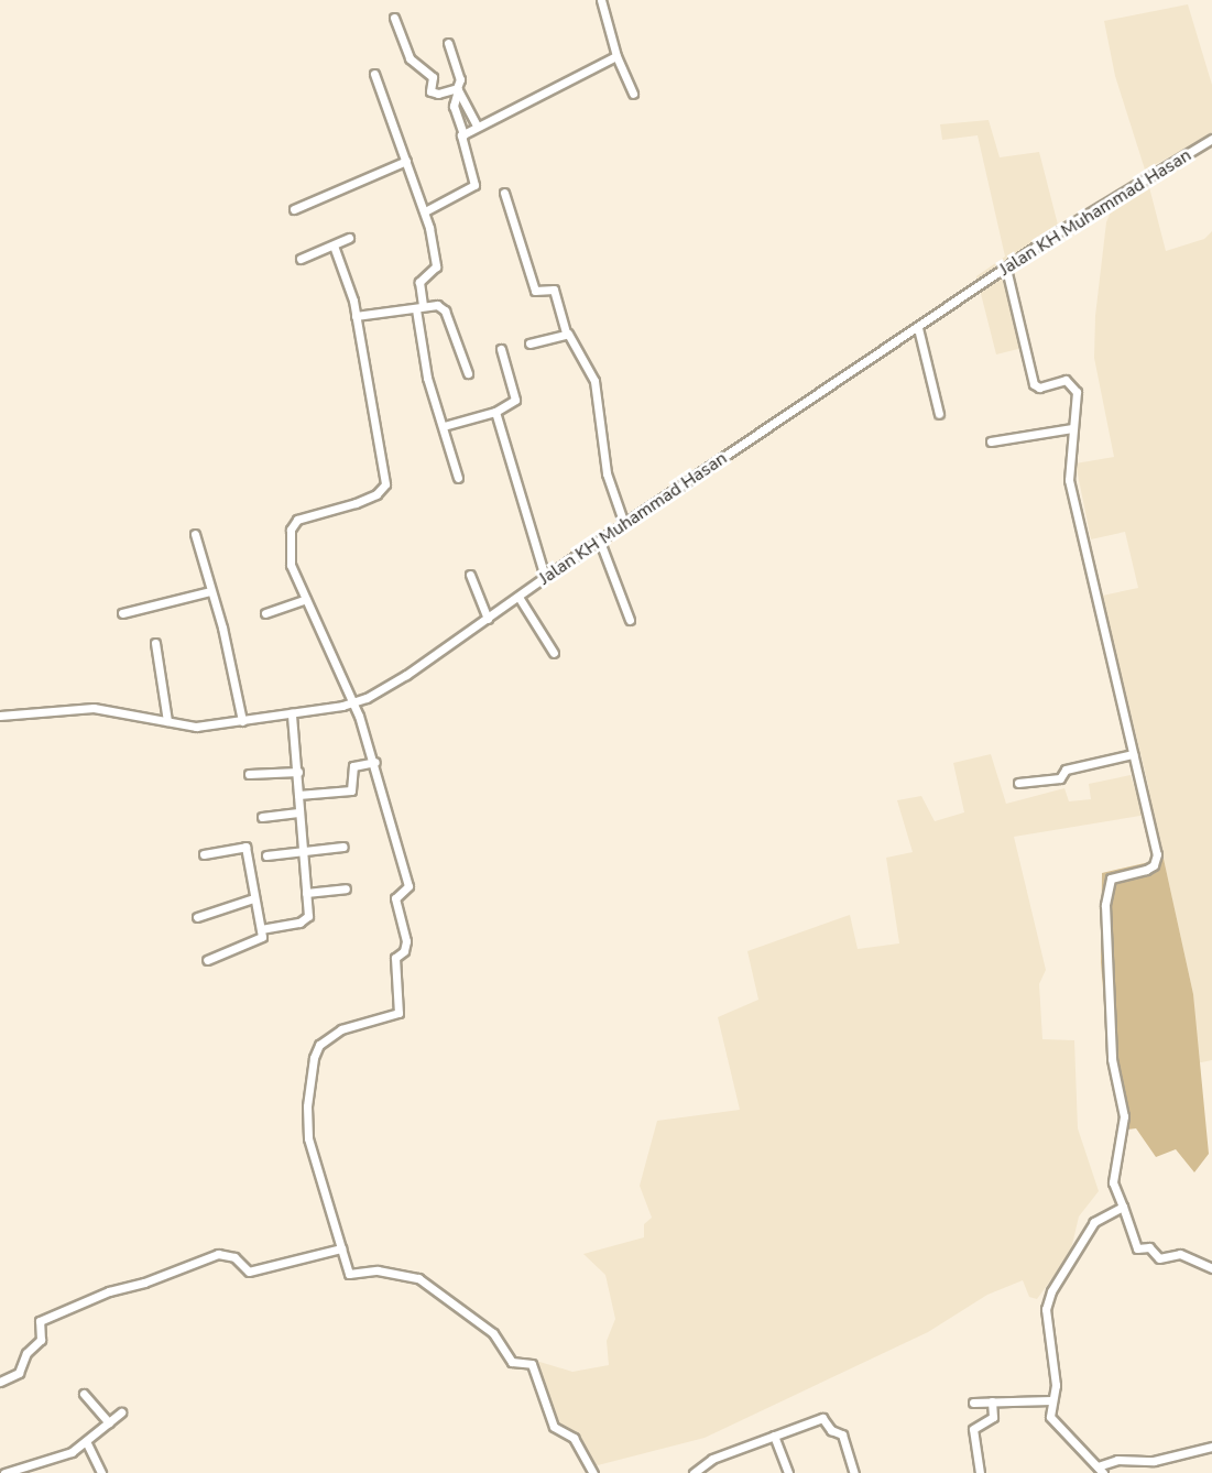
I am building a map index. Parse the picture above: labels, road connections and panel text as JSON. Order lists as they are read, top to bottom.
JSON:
{
  "streets": {
    "street": ["Jalan KH Muhammad Hasan"]
  }
}
